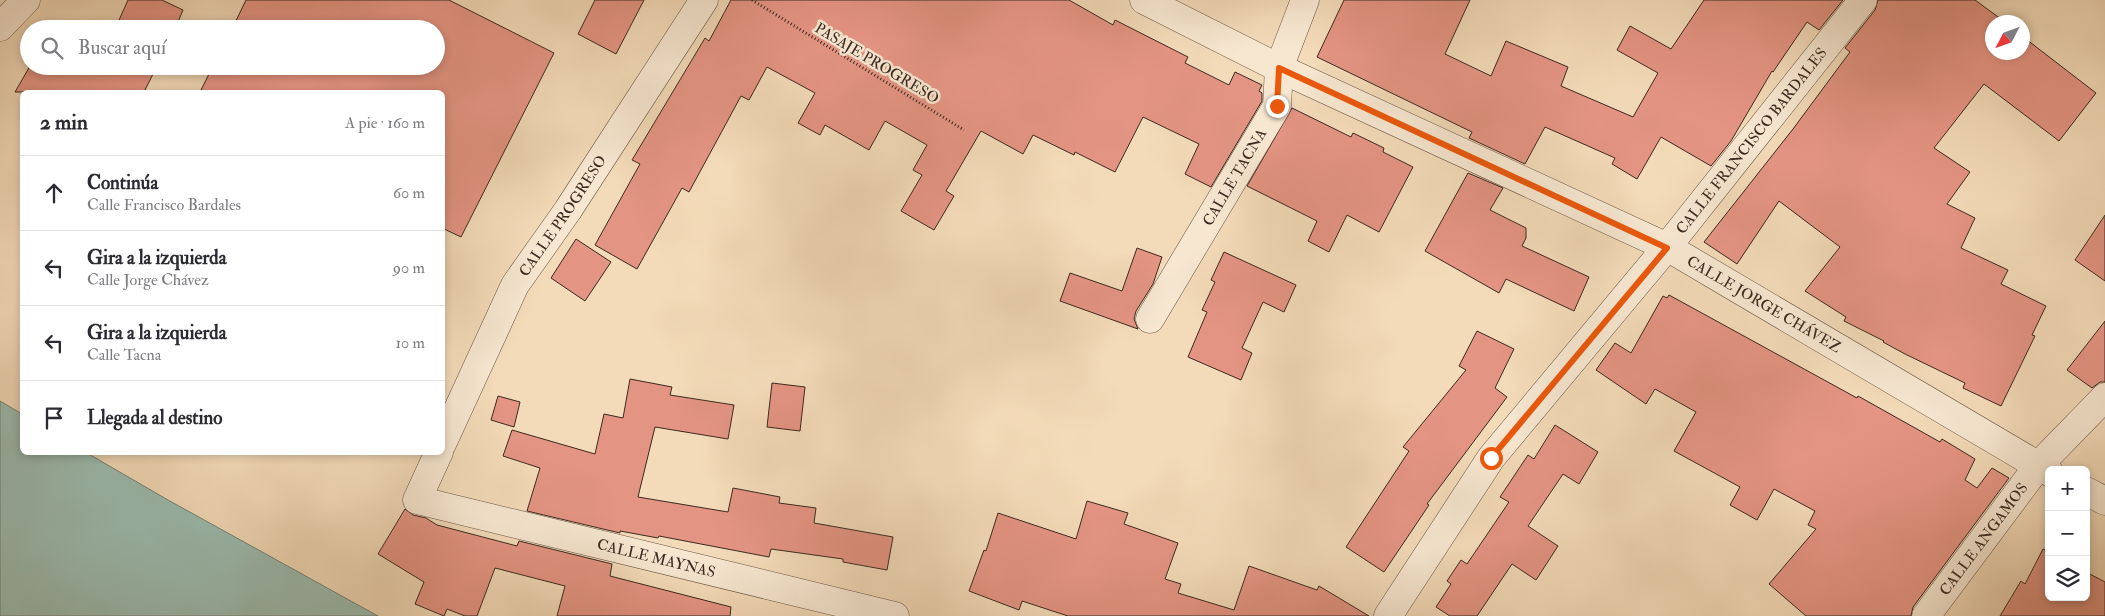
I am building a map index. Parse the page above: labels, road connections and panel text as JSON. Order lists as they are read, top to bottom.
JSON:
{
  "streets": {
    "street": [
      "CALLE FRANCISCO BARDALES",
      "CALLE TACNA",
      "CALLE PROGRESO",
      "CALLE JORGE CHÁVEZ",
      "CALLE ANGAMOS",
      "CALLE MAYNAS"
    ],
    "path": ["PASAJE PROGRESO"]
  },
  "crossings": [
    ["CALLE FRANCISCO BARDALES", "CALLE JORGE CHÁVEZ"],
    ["CALLE TACNA", "CALLE JORGE CHÁVEZ"],
    ["CALLE JORGE CHÁVEZ", "CALLE ANGAMOS"]
  ],
  "north": "bottom left",
  "page": {
    "search": "Buscar aquí",
    "heading": ["2 min", "A pie · 160 m"],
    "list": [
      ["Continúa", "Calle Francisco Bardales", "60 m"],
      ["Gira a la izquierda", "Calle Jorge Chávez", "90 m"],
      ["Gira a la izquierda", "Calle Tacna", "10 m"],
      "Llegada al destino"
    ],
    "map_buttons": ["+", "−"]
  }
}
